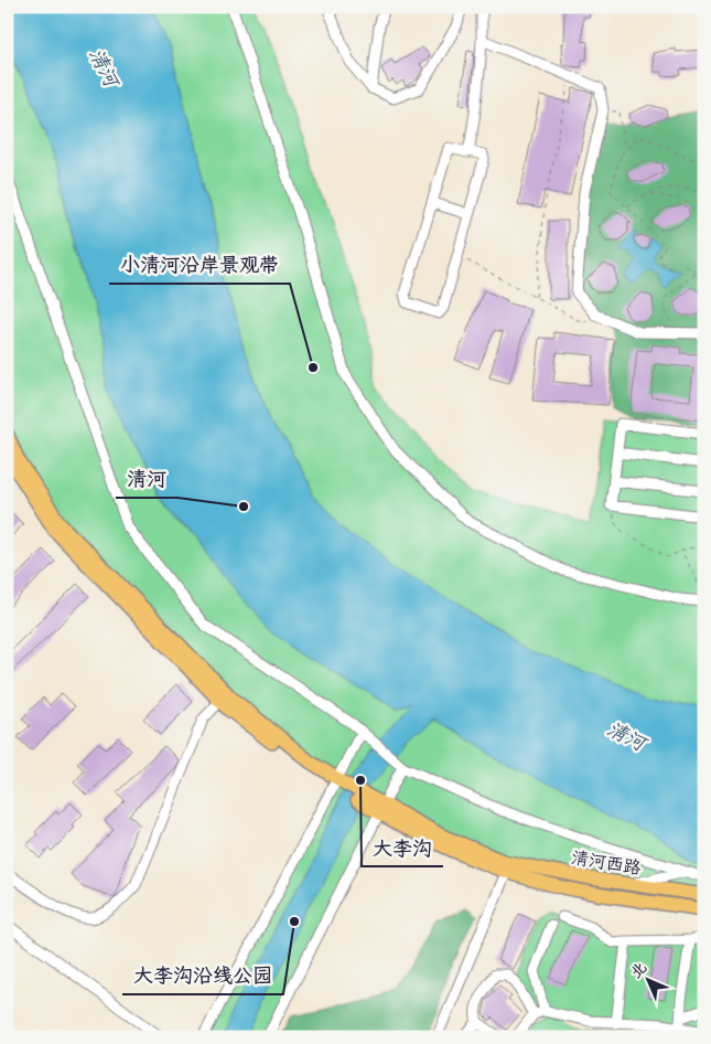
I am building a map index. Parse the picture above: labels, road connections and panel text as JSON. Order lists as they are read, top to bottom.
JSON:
{
  "streets": {
    "main road": ["清河西路"]
  },
  "water": ["清河"],
  "places": [
    "小清河沿岸景观带",
    "清河",
    "大李沟",
    "大李沟沿线公园"
  ],
  "north": "top left"
}
